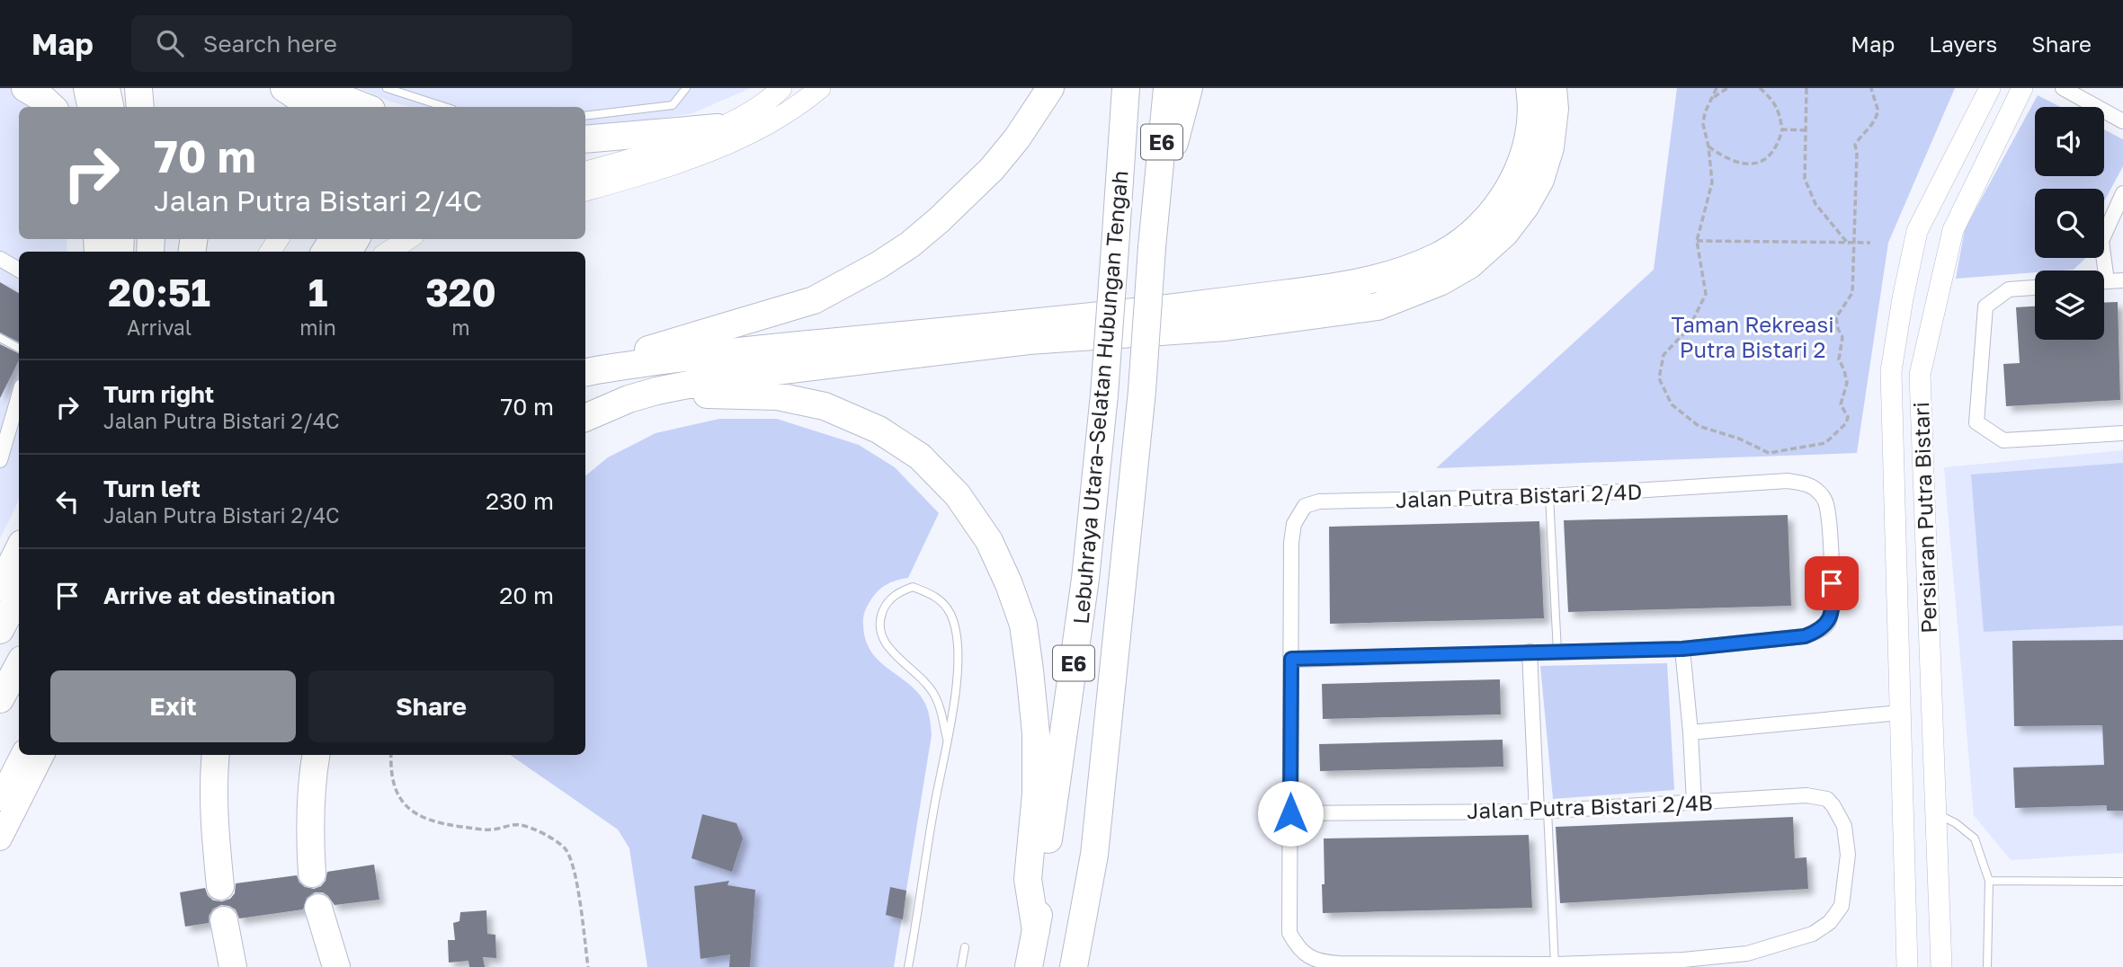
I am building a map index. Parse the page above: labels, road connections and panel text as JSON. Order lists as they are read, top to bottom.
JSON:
{
  "streets": {
    "highway": ["E6", "Lebuhraya Utara–Selatan Hubungan Tengah"],
    "main road": ["Persiaran Putra Bistari"],
    "street": ["Jalan Putra Bistari 2/4D", "Jalan Putra Bistari 2/4B"]
  },
  "parks": ["Taman Rekreasi Putra Bistari 2"],
  "page": {
    "header": "Map",
    "search": "Search here",
    "nav": ["Map", "Layers", "Share"],
    "turn": ["70 m", "Jalan Putra Bistari 2/4C"],
    "eta": [
      "20:51",
      "Arrival",
      "1",
      "min",
      "320",
      "m"
    ],
    "list": [
      {
        "name": "Turn right",
        "note": "Jalan Putra Bistari 2/4C",
        "value": "70 m"
      },
      {
        "name": "Turn left",
        "note": "Jalan Putra Bistari 2/4C",
        "value": "230 m"
      },
      {
        "name": "Arrive at destination",
        "value": "20 m"
      }
    ],
    "buttons": ["Exit", "Share"]
  }
}
